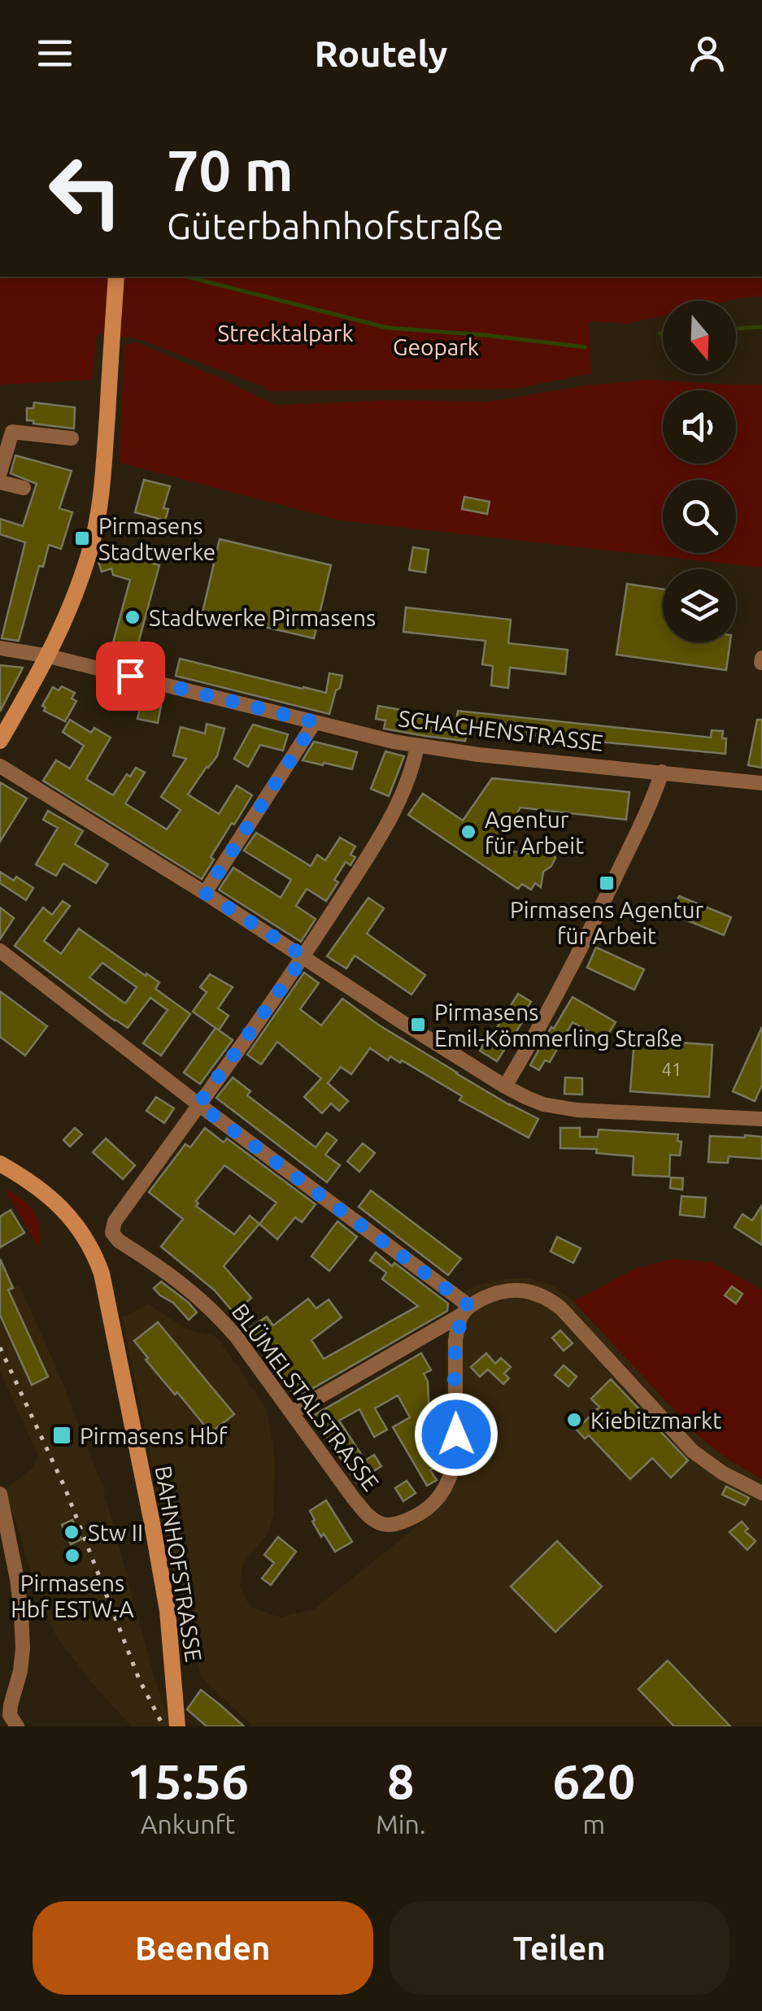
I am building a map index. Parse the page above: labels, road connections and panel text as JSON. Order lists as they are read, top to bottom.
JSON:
{
  "streets": {
    "street": ["SCHACHENSTRASSE", "BLÜMELSTALSTRASSE", "BAHNHOFSTRASSE"]
  },
  "parks": ["Strecktalpark", "Geopark"],
  "places": {
    "transit": [
      "Pirmasens Stadtwerke",
      "Pirmasens Agentur für Arbeit",
      "Pirmasens Emil-Kömmerling Straße",
      "Pirmasens Hbf"
    ],
    "other": [
      "Stadtwerke Pirmasens",
      "Agentur für Arbeit",
      "Kiebitzmarkt",
      "Stw II",
      "Pirmasens Hbf ESTW-A"
    ]
  },
  "house_numbers": ["41"],
  "north": "bottom",
  "page": {
    "header": "Routely",
    "turn": ["70 m", "Güterbahnhofstraße"],
    "eta": [
      "15:56",
      "Ankunft",
      "8",
      "Min.",
      "620",
      "m"
    ],
    "buttons": ["Beenden", "Teilen"]
  }
}
